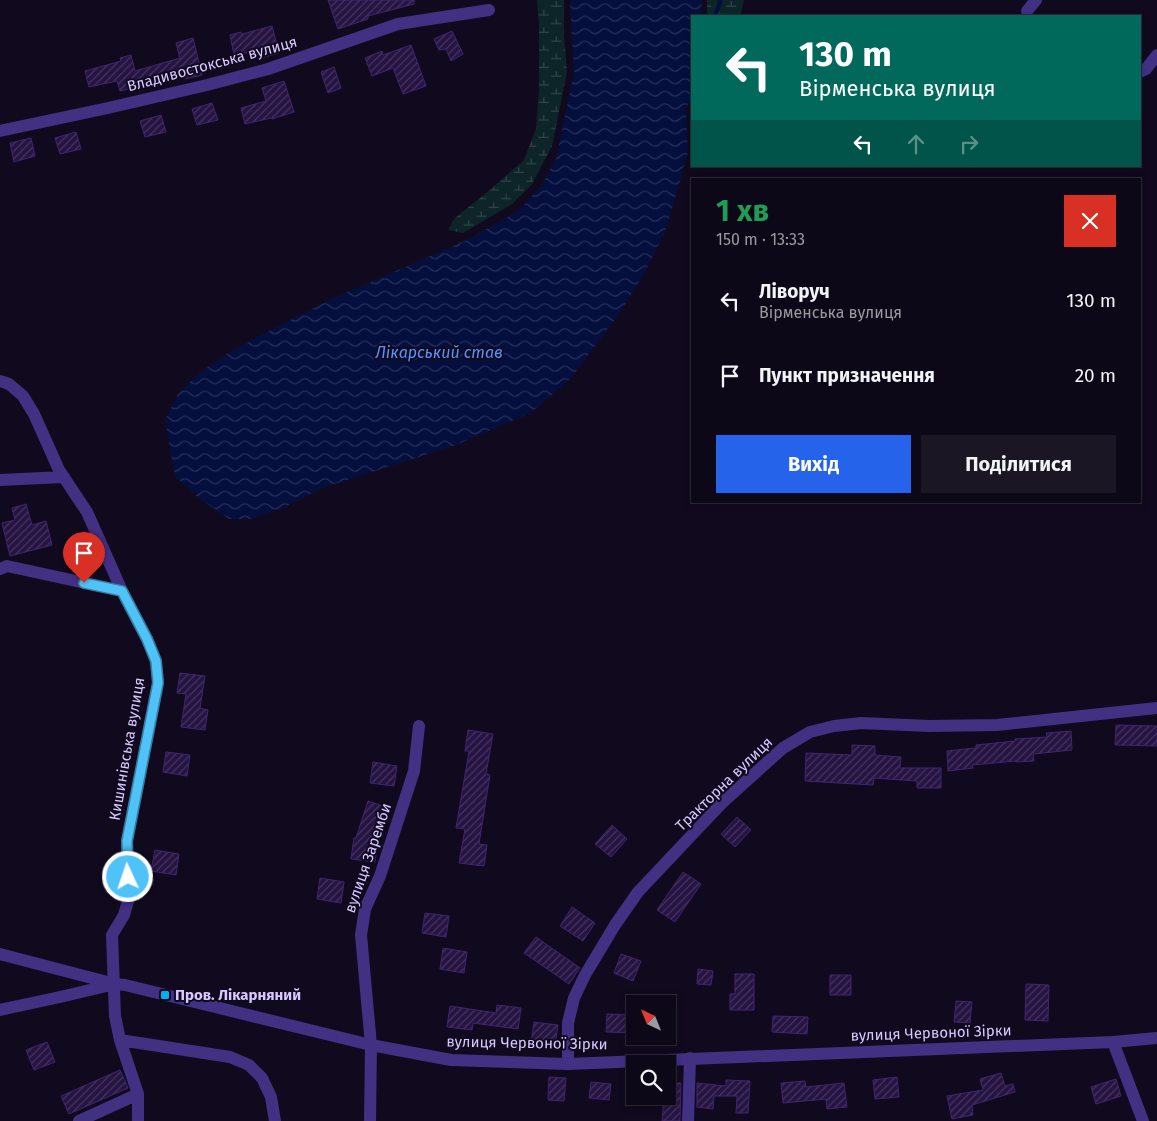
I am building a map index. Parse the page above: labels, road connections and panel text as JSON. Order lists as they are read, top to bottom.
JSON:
{
  "streets": {
    "street": [
      "Владивостокська вулиця",
      "Кишинівська вулиця",
      "Тракторна вулиця",
      "вулиця Заремби",
      "вулиця Червоної Зірки"
    ]
  },
  "crossings": [
    ["Кишинівська вулиця", "вулиця Червоної Зірки"],
    ["Тракторна вулиця", "вулиця Червоної Зірки"],
    ["вулиця Заремби", "вулиця Червоної Зірки"]
  ],
  "water": ["Лікарський став"],
  "places": {
    "transit": ["Пров. Лікарняний"]
  },
  "north": "top left",
  "page": {
    "turn": ["130 m", "Вірменська вулиця"],
    "heading": ["1 хв", "150 m · 13:33"],
    "list": [
      {
        "name": "Ліворуч",
        "note": "Вірменська вулиця",
        "value": "130 m"
      },
      {
        "name": "Пункт призначення",
        "value": "20 m"
      }
    ],
    "buttons": ["Вихід", "Поділитися"]
  }
}
